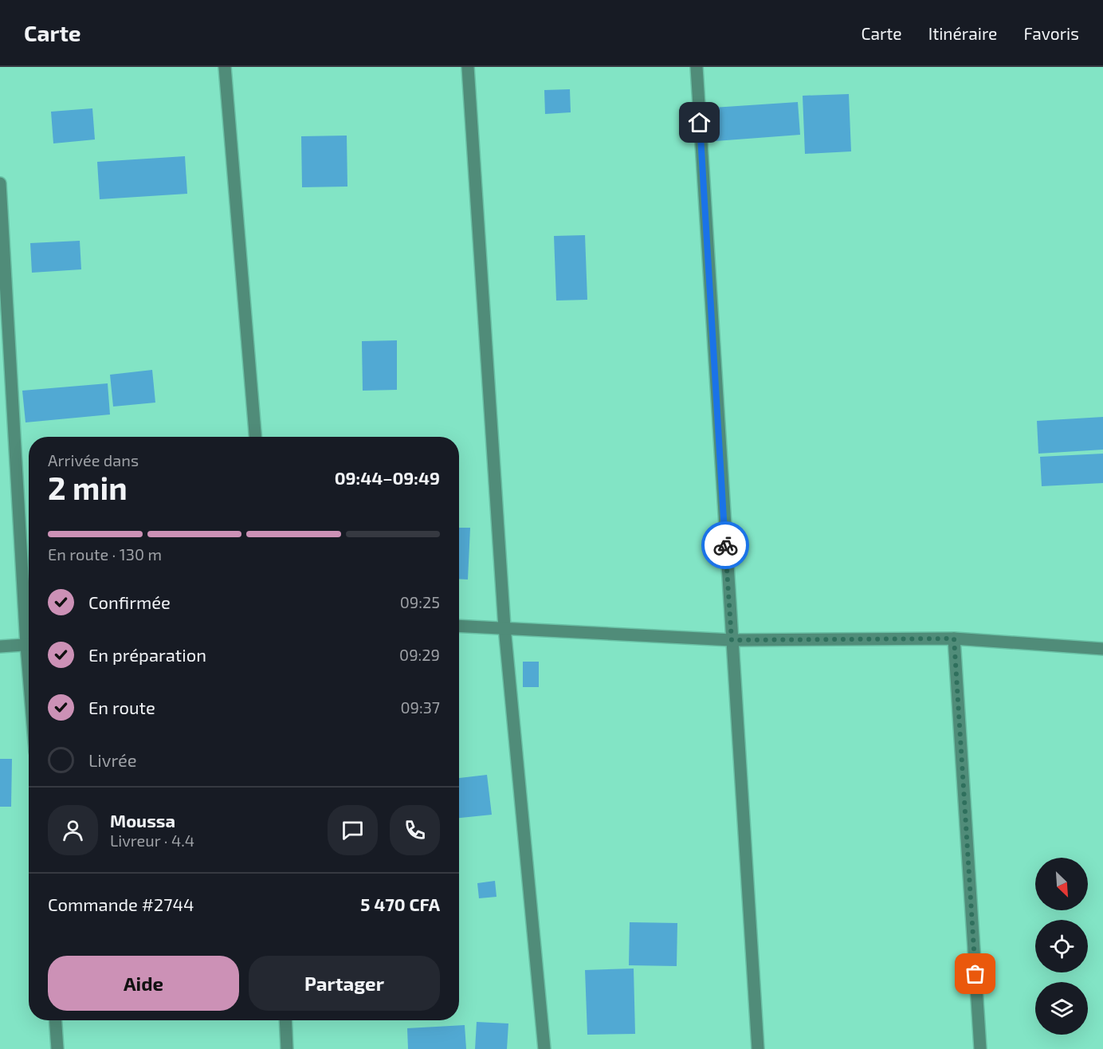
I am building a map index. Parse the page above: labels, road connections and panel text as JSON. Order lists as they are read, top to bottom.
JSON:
{
  "north": "bottom right",
  "page": {
    "header": "Carte",
    "nav": ["Carte", "Itinéraire", "Favoris"],
    "heading": ["2 min", "Arrivée dans", "09:44–09:49"],
    "panel": [
      "Moussa",
      "Livreur · 4.4",
      "Commande #2744",
      "5 470 CFA"
    ],
    "bar": "En route · 130 m",
    "list": [
      ["Confirmée", "09:25"],
      ["En préparation", "09:29"],
      ["En route", "09:37"],
      "Livrée"
    ],
    "buttons": ["Aide", "Partager"]
  }
}
